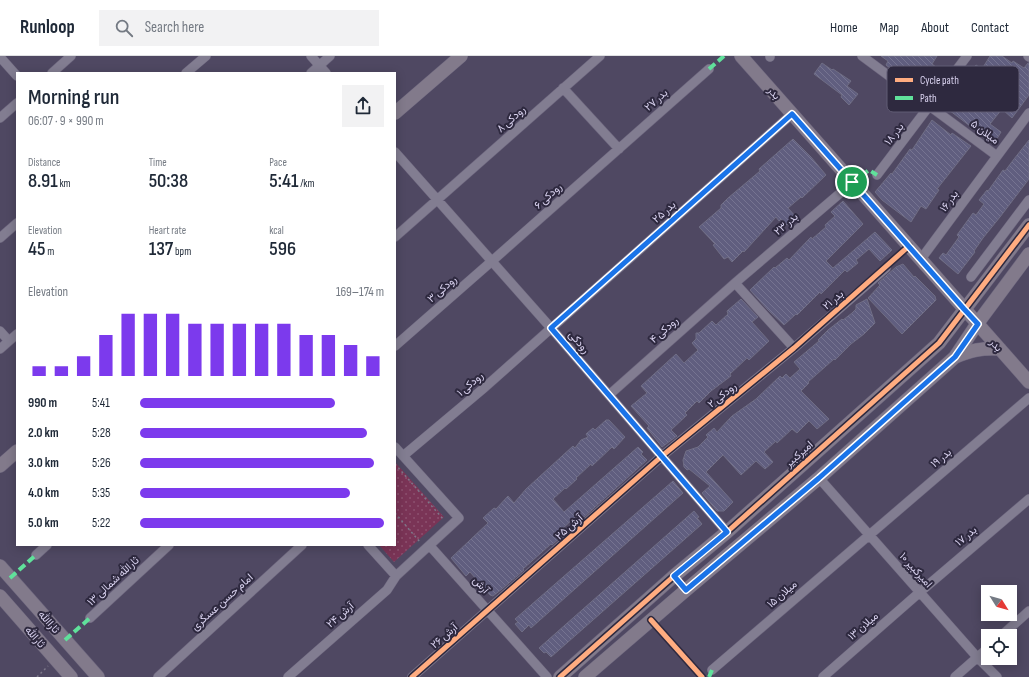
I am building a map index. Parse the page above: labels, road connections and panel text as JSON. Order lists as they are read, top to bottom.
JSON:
{
  "streets": {
    "street": [
      "بدر",
      "بدر ۲۷",
      "رودکی ۸",
      "میلان ۵",
      "بدر ۱‍۸",
      "رودکی ۶",
      "بدر ۱۶",
      "بدر ۲۵",
      "بدر ۲۳",
      "رودکی ۳",
      "بدر ۲۱",
      "رودکی ۴",
      "رودکی",
      "رودکی ۱",
      "رودکی ۲",
      "امیرکبیر",
      "بدر ۱۹",
      "آرش ۲۵",
      "بدر ۱۷",
      "امیرکبیر ۱۰",
      "ثارالله شمالی ۱۳",
      "آرش",
      "میلان ۱۵",
      "امام حسن عسگری",
      "آرش ۲۴",
      "ثاراالله",
      "میلان ۱۳",
      "آرش ۲۶",
      "ثارالله"
    ]
  },
  "crossings": [
    ["بدر", "بدر ۱۶"],
    ["بدر", "بدر ۲۵"],
    ["بدر", "بدر ۲۳"],
    ["بدر", "امیرکبیر"],
    ["بدر ۲۷", "رودکی ۶"],
    ["رودکی ۸", "رودکی"],
    ["میلان ۵", "بدر ۱۶"],
    ["رودکی ۶", "رودکی ۳"],
    ["رودکی ۶", "رودکی"],
    ["بدر ۲۵", "رودکی"],
    ["بدر ۲۵", "رودکی ۱"],
    ["بدر ۲۳", "رودکی ۴"],
    ["رودکی ۳", "رودکی"],
    ["بدر ۲۱", "رودکی ۲"],
    ["رودکی ۴", "رودکی"],
    ["رودکی", "رودکی ۱"],
    ["رودکی", "رودکی ۲"],
    ["رودکی", "امیرکبیر"],
    ["رودکی", "آرش ۲۵"],
    ["رودکی ۱", "آرش ۲۴"],
    ["رودکی ۲", "آرش ۲۵"],
    ["بدر ۱۹", "امیرکبیر ۱۰"],
    ["بدر ۱۹", "میلان ۱۵"],
    ["آرش ۲۵", "آرش"],
    ["آرش ۲۵", "آرش ۲۶"],
    ["بدر ۱۷", "امیرکبیر ۱۰"],
    ["بدر ۱۷", "میلان ۱۳"],
    ["امیرکبیر ۱۰", "میلان ۱۵"],
    ["امیرکبیر ۱۰", "میلان ۱۳"],
    ["آرش", "آرش ۲۴"],
    ["آرش", "آرش ۲۶"]
  ],
  "legend": ["Cycle path", "Path"],
  "north": "bottom right",
  "page": {
    "header": "Runloop",
    "search": "Search here",
    "nav": [
      "Home",
      "Map",
      "About",
      "Contact"
    ],
    "heading": ["Morning run", "06:07 · 9 × 990 m"],
    "stats": [
      ["Distance", "8.91 km"],
      ["Time", "50:38"],
      ["Pace", "5:41 /km"],
      ["Elevation", "45 m"],
      ["Heart rate", "137 bpm"],
      ["kcal", "596"]
    ],
    "chart": ["Elevation", "169–174 m"],
    "list": [
      {
        "name": "990 m",
        "note": "5:41"
      },
      {
        "name": "2.0 km",
        "note": "5:28"
      },
      {
        "name": "3.0 km",
        "note": "5:26"
      },
      {
        "name": "4.0 km",
        "note": "5:35"
      },
      {
        "name": "5.0 km",
        "note": "5:22"
      }
    ]
  }
}
